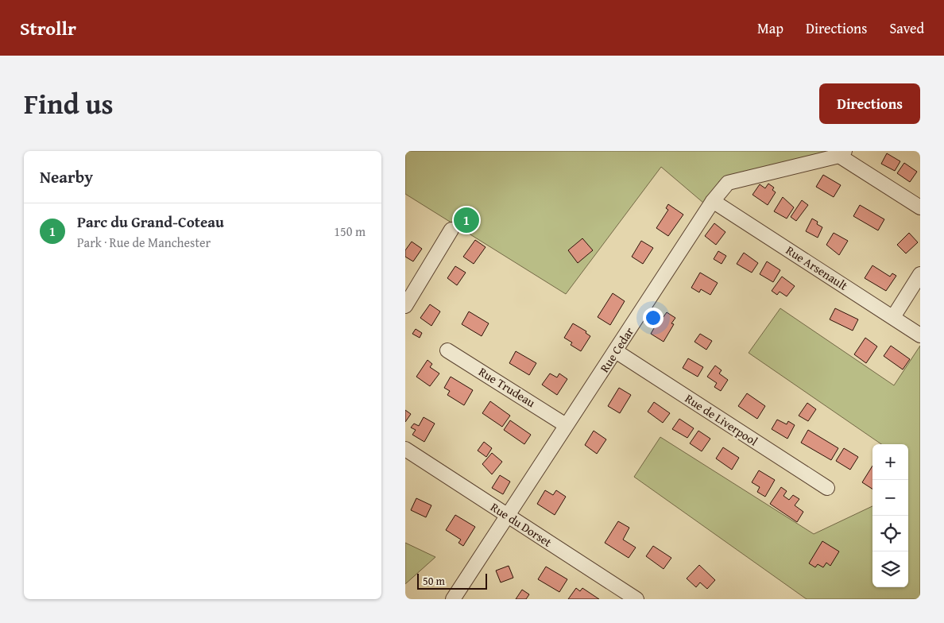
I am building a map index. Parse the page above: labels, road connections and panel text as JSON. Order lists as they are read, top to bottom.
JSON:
{
  "streets": {
    "street": [
      "Rue Arsenault",
      "Rue Cedar",
      "Rue Trudeau",
      "Rue de Liverpool",
      "Rue du Dorset"
    ]
  },
  "crossings": [
    ["Rue Arsenault", "Rue Cedar"],
    ["Rue Cedar", "Rue Trudeau"],
    ["Rue Cedar", "Rue de Liverpool"],
    ["Rue Cedar", "Rue du Dorset"]
  ],
  "scale_bar": "50 m",
  "page": {
    "header": "Strollr",
    "nav": ["Map", "Directions", "Saved"],
    "title": "Find us",
    "buttons": "Directions",
    "heading": "Nearby",
    "list": [
      {
        "mark": "1",
        "name": "Parc du Grand-Coteau",
        "note": "Park · Rue de Manchester",
        "value": "150 m"
      }
    ],
    "pins": "1",
    "map_buttons": ["+", "−"],
    "scale": "50 m"
  }
}
